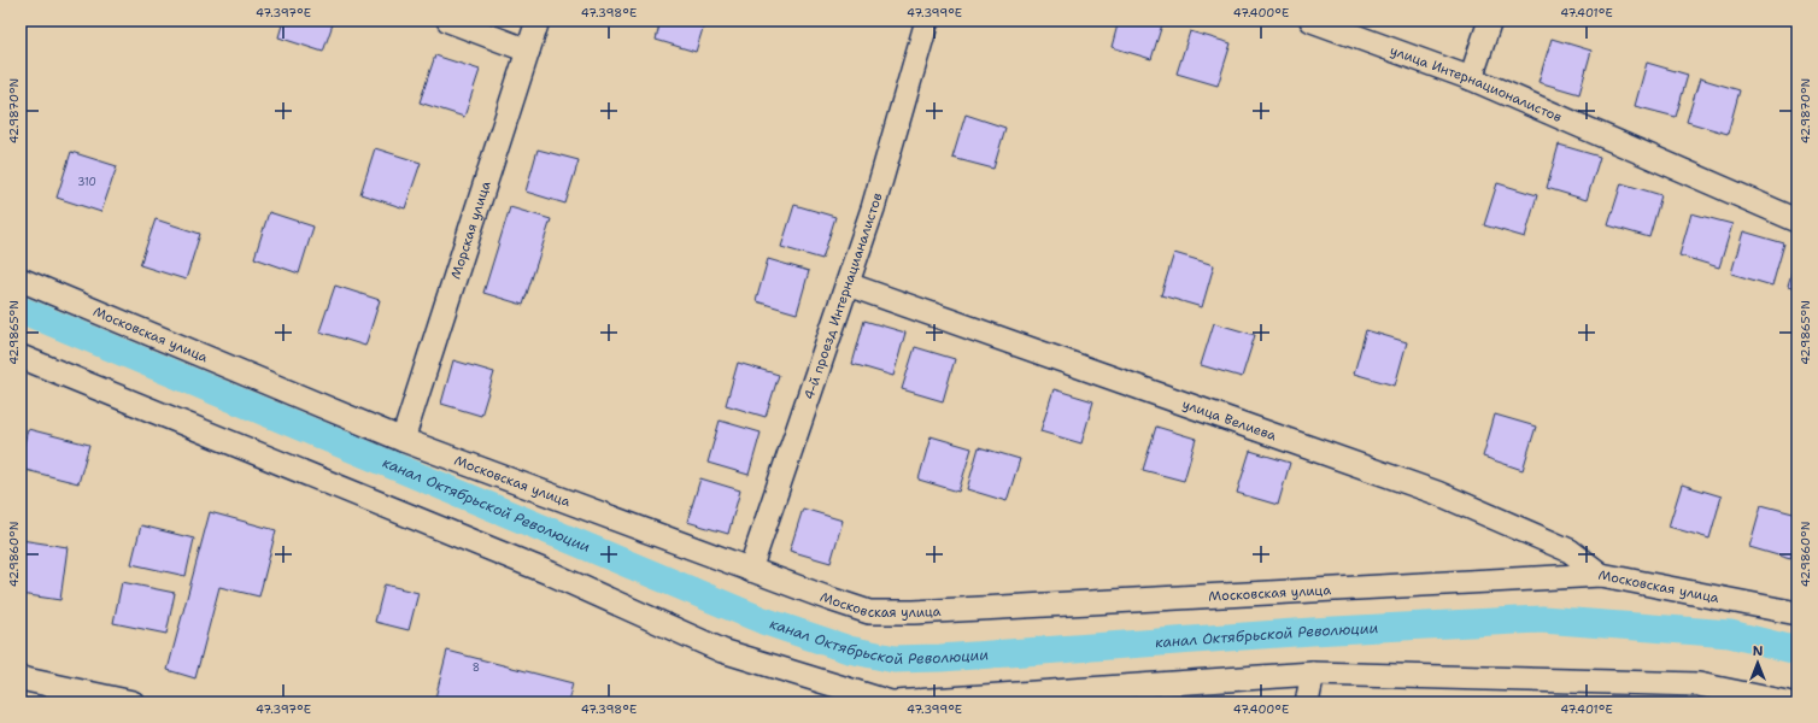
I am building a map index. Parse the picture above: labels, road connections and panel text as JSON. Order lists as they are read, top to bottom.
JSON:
{
  "streets": {
    "street": [
      "улица Интернационалистов",
      "Морская улица",
      "4-й проезд Интернацианалистов",
      "Московская улица",
      "улица Велиева"
    ]
  },
  "crossings": [
    ["Морская улица", "Московская улица"],
    ["4-й проезд Интернацианалистов", "Московская улица"],
    ["4-й проезд Интернацианалистов", "улица Велиева"],
    ["Московская улица", "улица Велиева"]
  ],
  "water": ["канал Октябрьской Революции"],
  "house_numbers": ["310", "8"],
  "north": "top",
  "coordinates": [
    "47.397°E",
    "47.398°E",
    "47.399°E",
    "47.400°E",
    "47.401°E",
    "42.9870°N",
    "42.9865°N",
    "42.9860°N"
  ]
}
